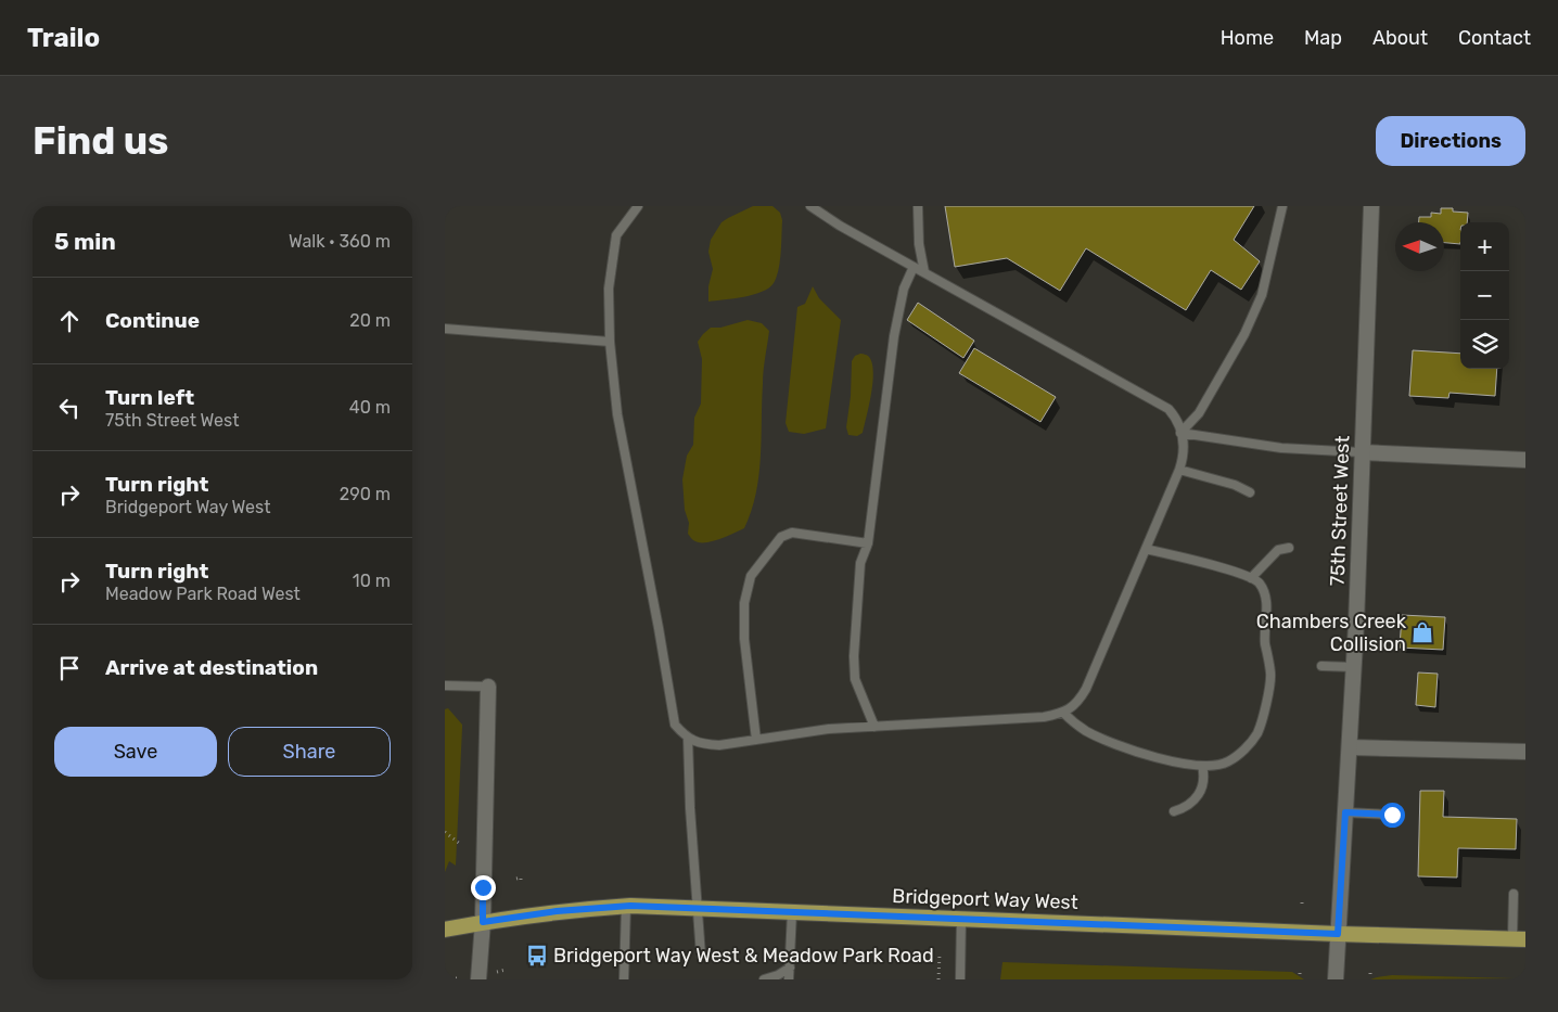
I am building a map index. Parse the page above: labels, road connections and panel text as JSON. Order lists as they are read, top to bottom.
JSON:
{
  "streets": {
    "main road": ["Bridgeport Way West"],
    "street": ["75th Street West"]
  },
  "crossings": [
    ["75th Street West", "Bridgeport Way West"]
  ],
  "places": {
    "shop": ["Chambers Creek Collision"],
    "bus stop": ["Bridgeport Way West & Meadow Park Road"]
  },
  "north": "left",
  "page": {
    "header": "Trailo",
    "nav": [
      "Home",
      "Map",
      "About",
      "Contact"
    ],
    "buttons": [
      "Directions",
      ["Save", "Share"]
    ],
    "title": "Find us",
    "heading": ["5 min", "Walk · 360 m"],
    "map_buttons": ["+", "−"],
    "list": [
      ["Continue", "20 m"],
      ["Turn left", "75th Street West", "40 m"],
      ["Turn right", "Bridgeport Way West", "290 m"],
      ["Turn right", "Meadow Park Road West", "10 m"],
      "Arrive at destination"
    ]
  }
}
